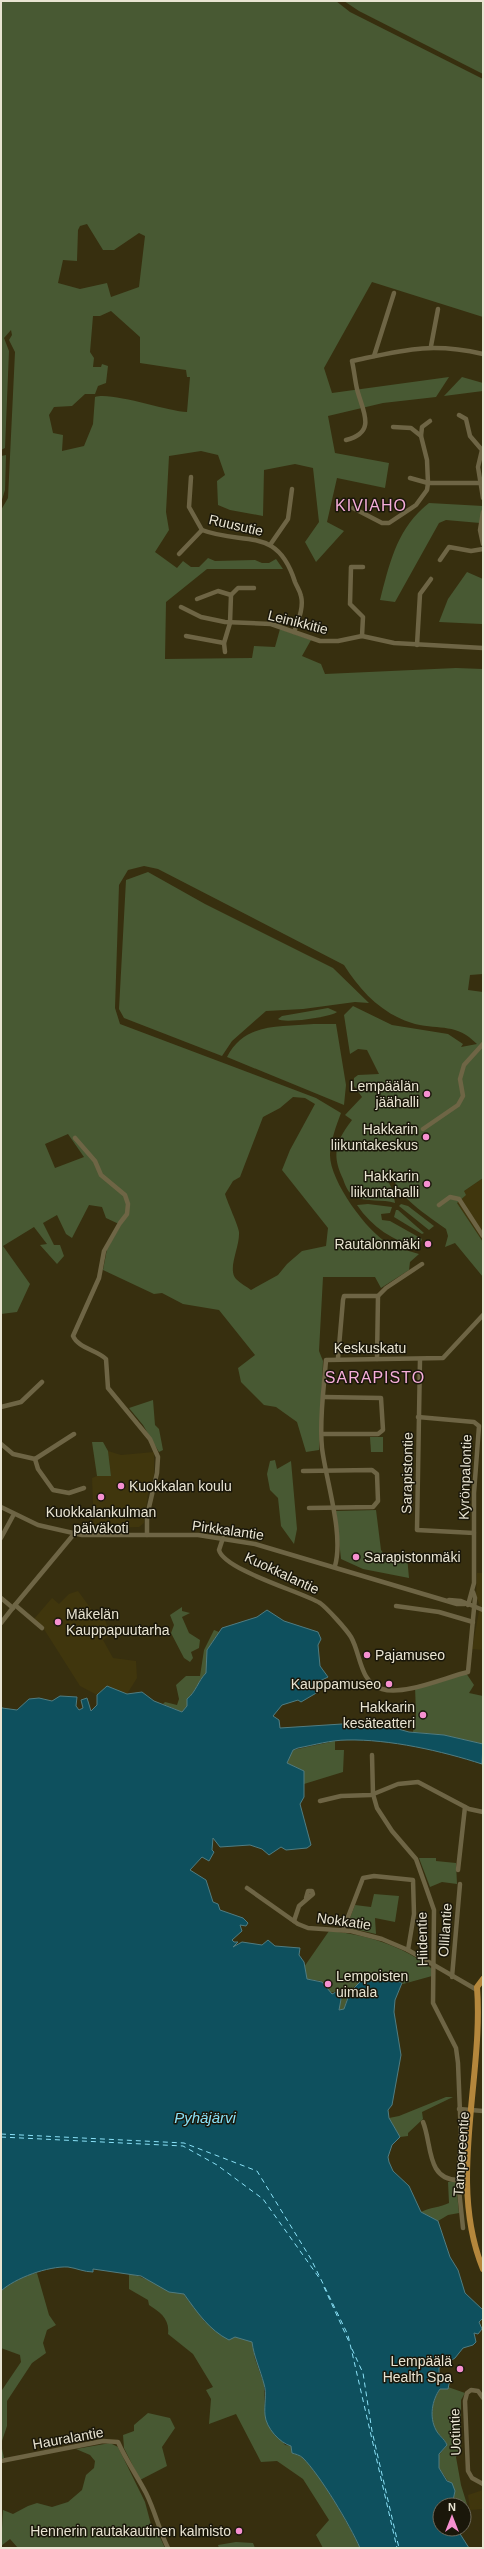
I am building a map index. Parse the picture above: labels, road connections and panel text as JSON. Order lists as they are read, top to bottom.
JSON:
{
  "streets": {
    "main road": ["Tampereentie"],
    "street": [
      "Ruusutie",
      "Leinikkitie",
      "Keskuskatu",
      "Sarapistontie",
      "Kyrönpalontie",
      "Pirkkalantie",
      "Kuokkalantie",
      "Nokkatie",
      "Ollilantie",
      "Hiidentie",
      "Uotintie",
      "Hauralantie"
    ]
  },
  "crossings": [
    ["Ruusutie", "Leinikkitie"],
    ["Keskuskatu", "Sarapistontie"],
    ["Keskuskatu", "Pirkkalantie"],
    ["Sarapistontie", "Kyrönpalontie"],
    ["Kyrönpalontie", "Pirkkalantie"],
    ["Kyrönpalontie", "Kuokkalantie"],
    ["Pirkkalantie", "Kuokkalantie"],
    ["Nokkatie", "Ollilantie"],
    ["Nokkatie", "Hiidentie"],
    ["Nokkatie", "Tampereentie"]
  ],
  "districts": ["KIVIAHO", "SARAPISTO"],
  "water": ["Pyhäjärvi"],
  "places": [
    "Lempäälän jäähalli",
    "Hakkarin liikuntakeskus",
    "Hakkarin liikuntahalli",
    "Rautalonmäki",
    "Kuokkalan koulu",
    "Kuokkalankulman päiväkoti",
    "Sarapistonmäki",
    "Mäkelän Kauppapuutarha",
    "Pajamuseo",
    "Kauppamuseo",
    "Hakkarin kesäteatteri",
    "Lempoisten uimala",
    "Lempäälä Health Spa",
    "Hennerin rautakautinen kalmisto"
  ],
  "north": "top"
}
